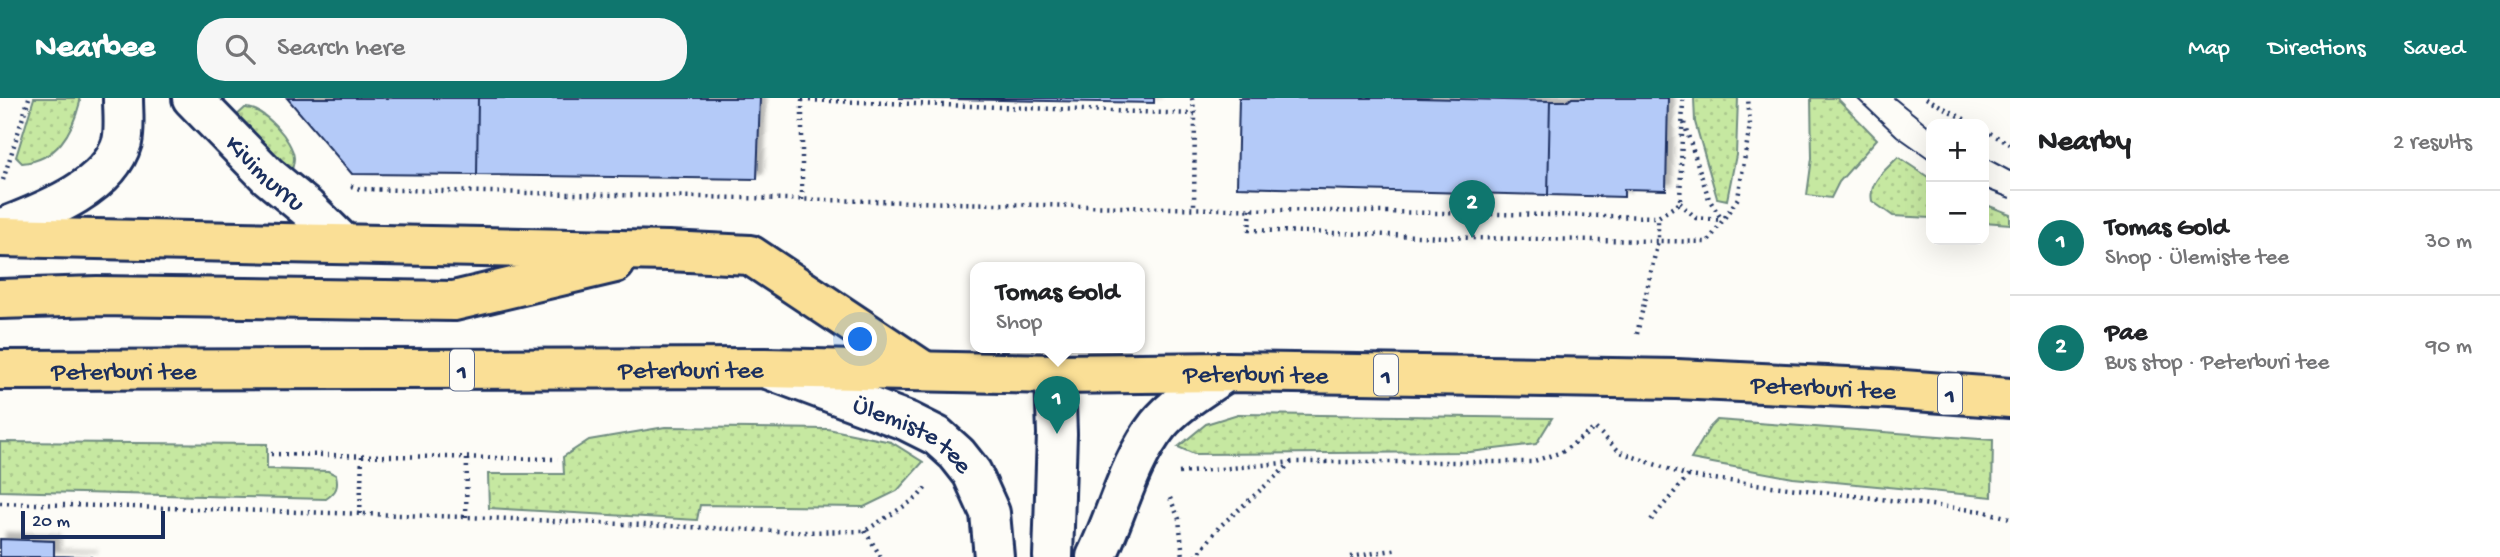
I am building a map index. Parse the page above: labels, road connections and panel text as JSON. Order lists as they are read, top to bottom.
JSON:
{
  "streets": {
    "highway": ["Peterburi tee", "1"],
    "street": ["Kivimurru", "Ülemiste tee"]
  },
  "crossings": [
    ["Peterburi tee", "Ülemiste tee"]
  ],
  "scale_bar": "20 m",
  "page": {
    "header": "Nearbee",
    "search": "Search here",
    "nav": ["Map", "Directions", "Saved"],
    "heading": ["Nearby", "2 results"],
    "map_buttons": ["+", "−"],
    "pins": ["2", "1"],
    "list": [
      {
        "mark": "1",
        "name": "Tomas Gold",
        "note": "Shop · Ülemiste tee",
        "value": "30 m"
      },
      {
        "mark": "2",
        "name": "Pae",
        "note": "Bus stop · Peterburi tee",
        "value": "90 m"
      }
    ],
    "popup": ["Tomas Gold", "Shop"],
    "scale": "20 m"
  }
}
